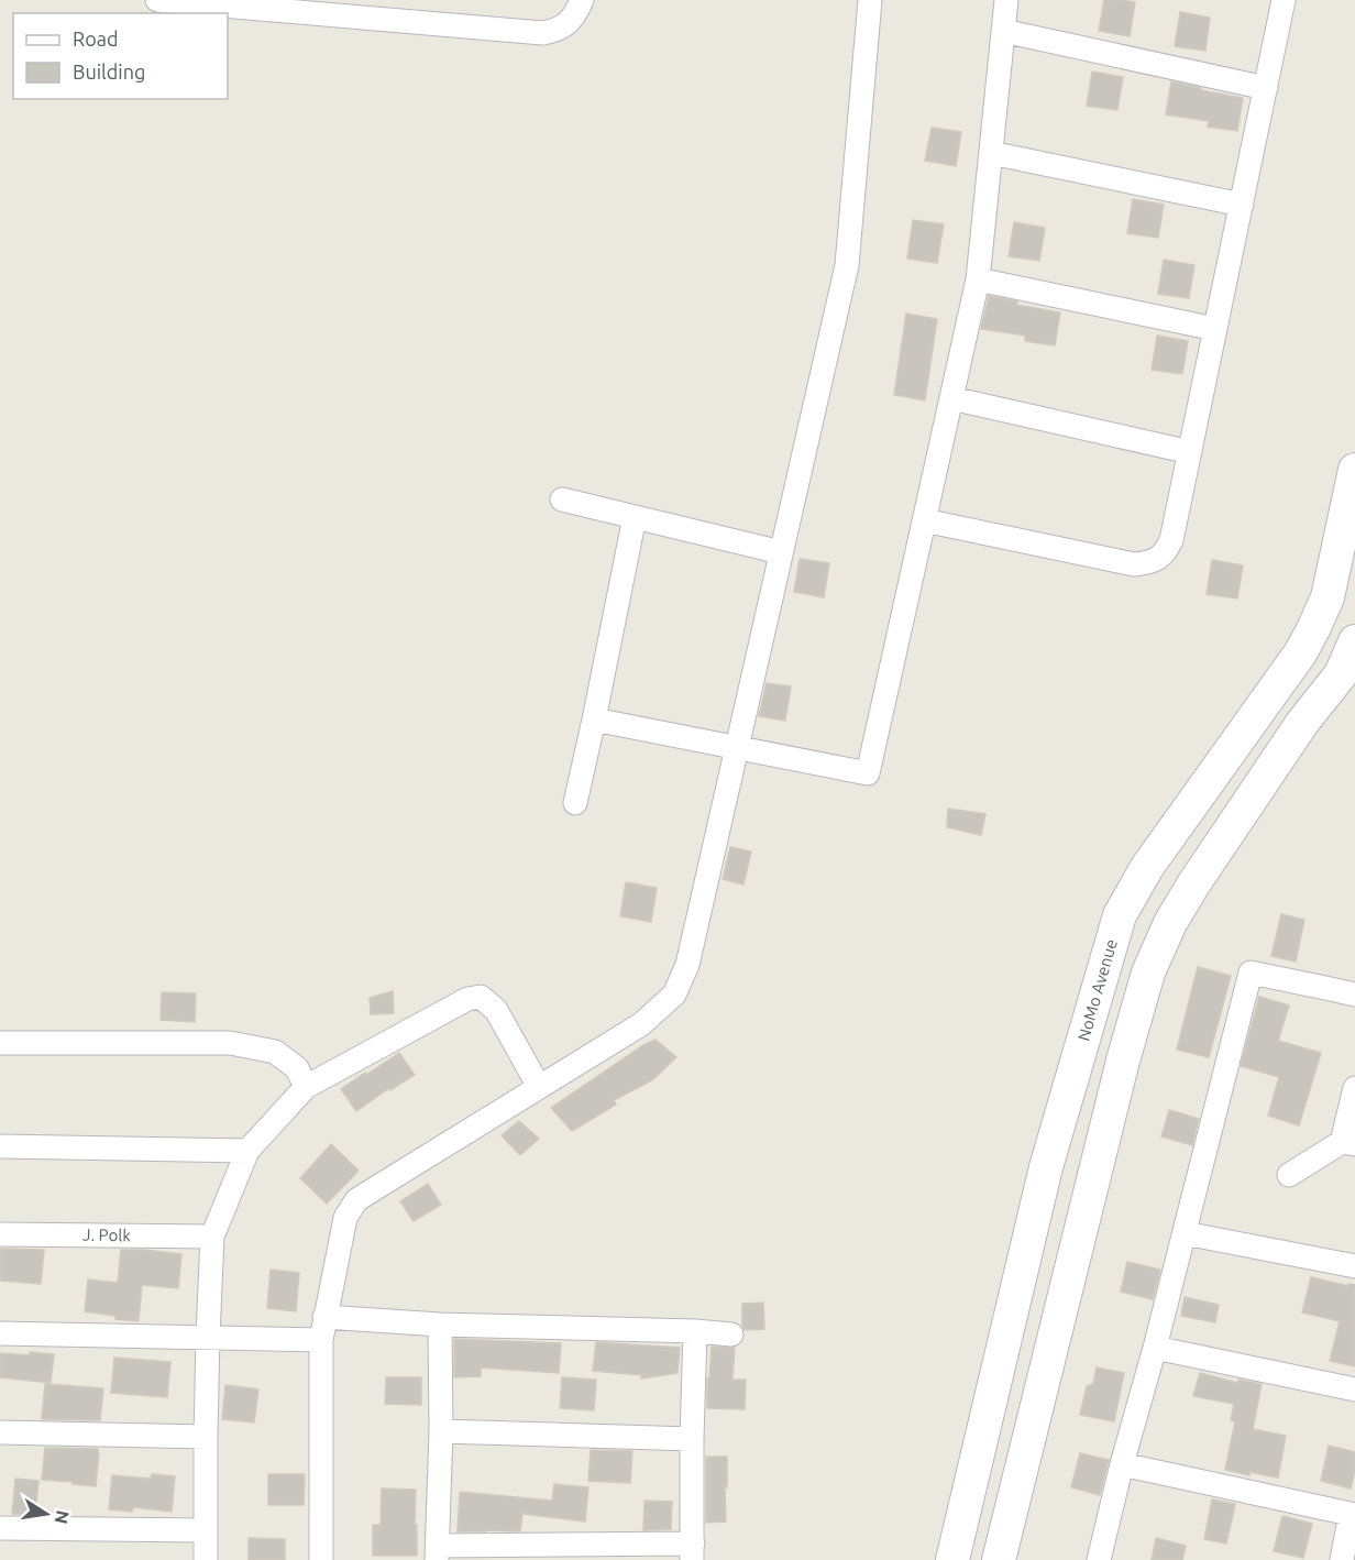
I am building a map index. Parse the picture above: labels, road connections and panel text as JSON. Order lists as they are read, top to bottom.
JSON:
{
  "streets": {
    "main road": ["NoMo Avenue"],
    "street": ["J. Polk"]
  },
  "legend": ["Road", "Building"],
  "north": "right"
}
